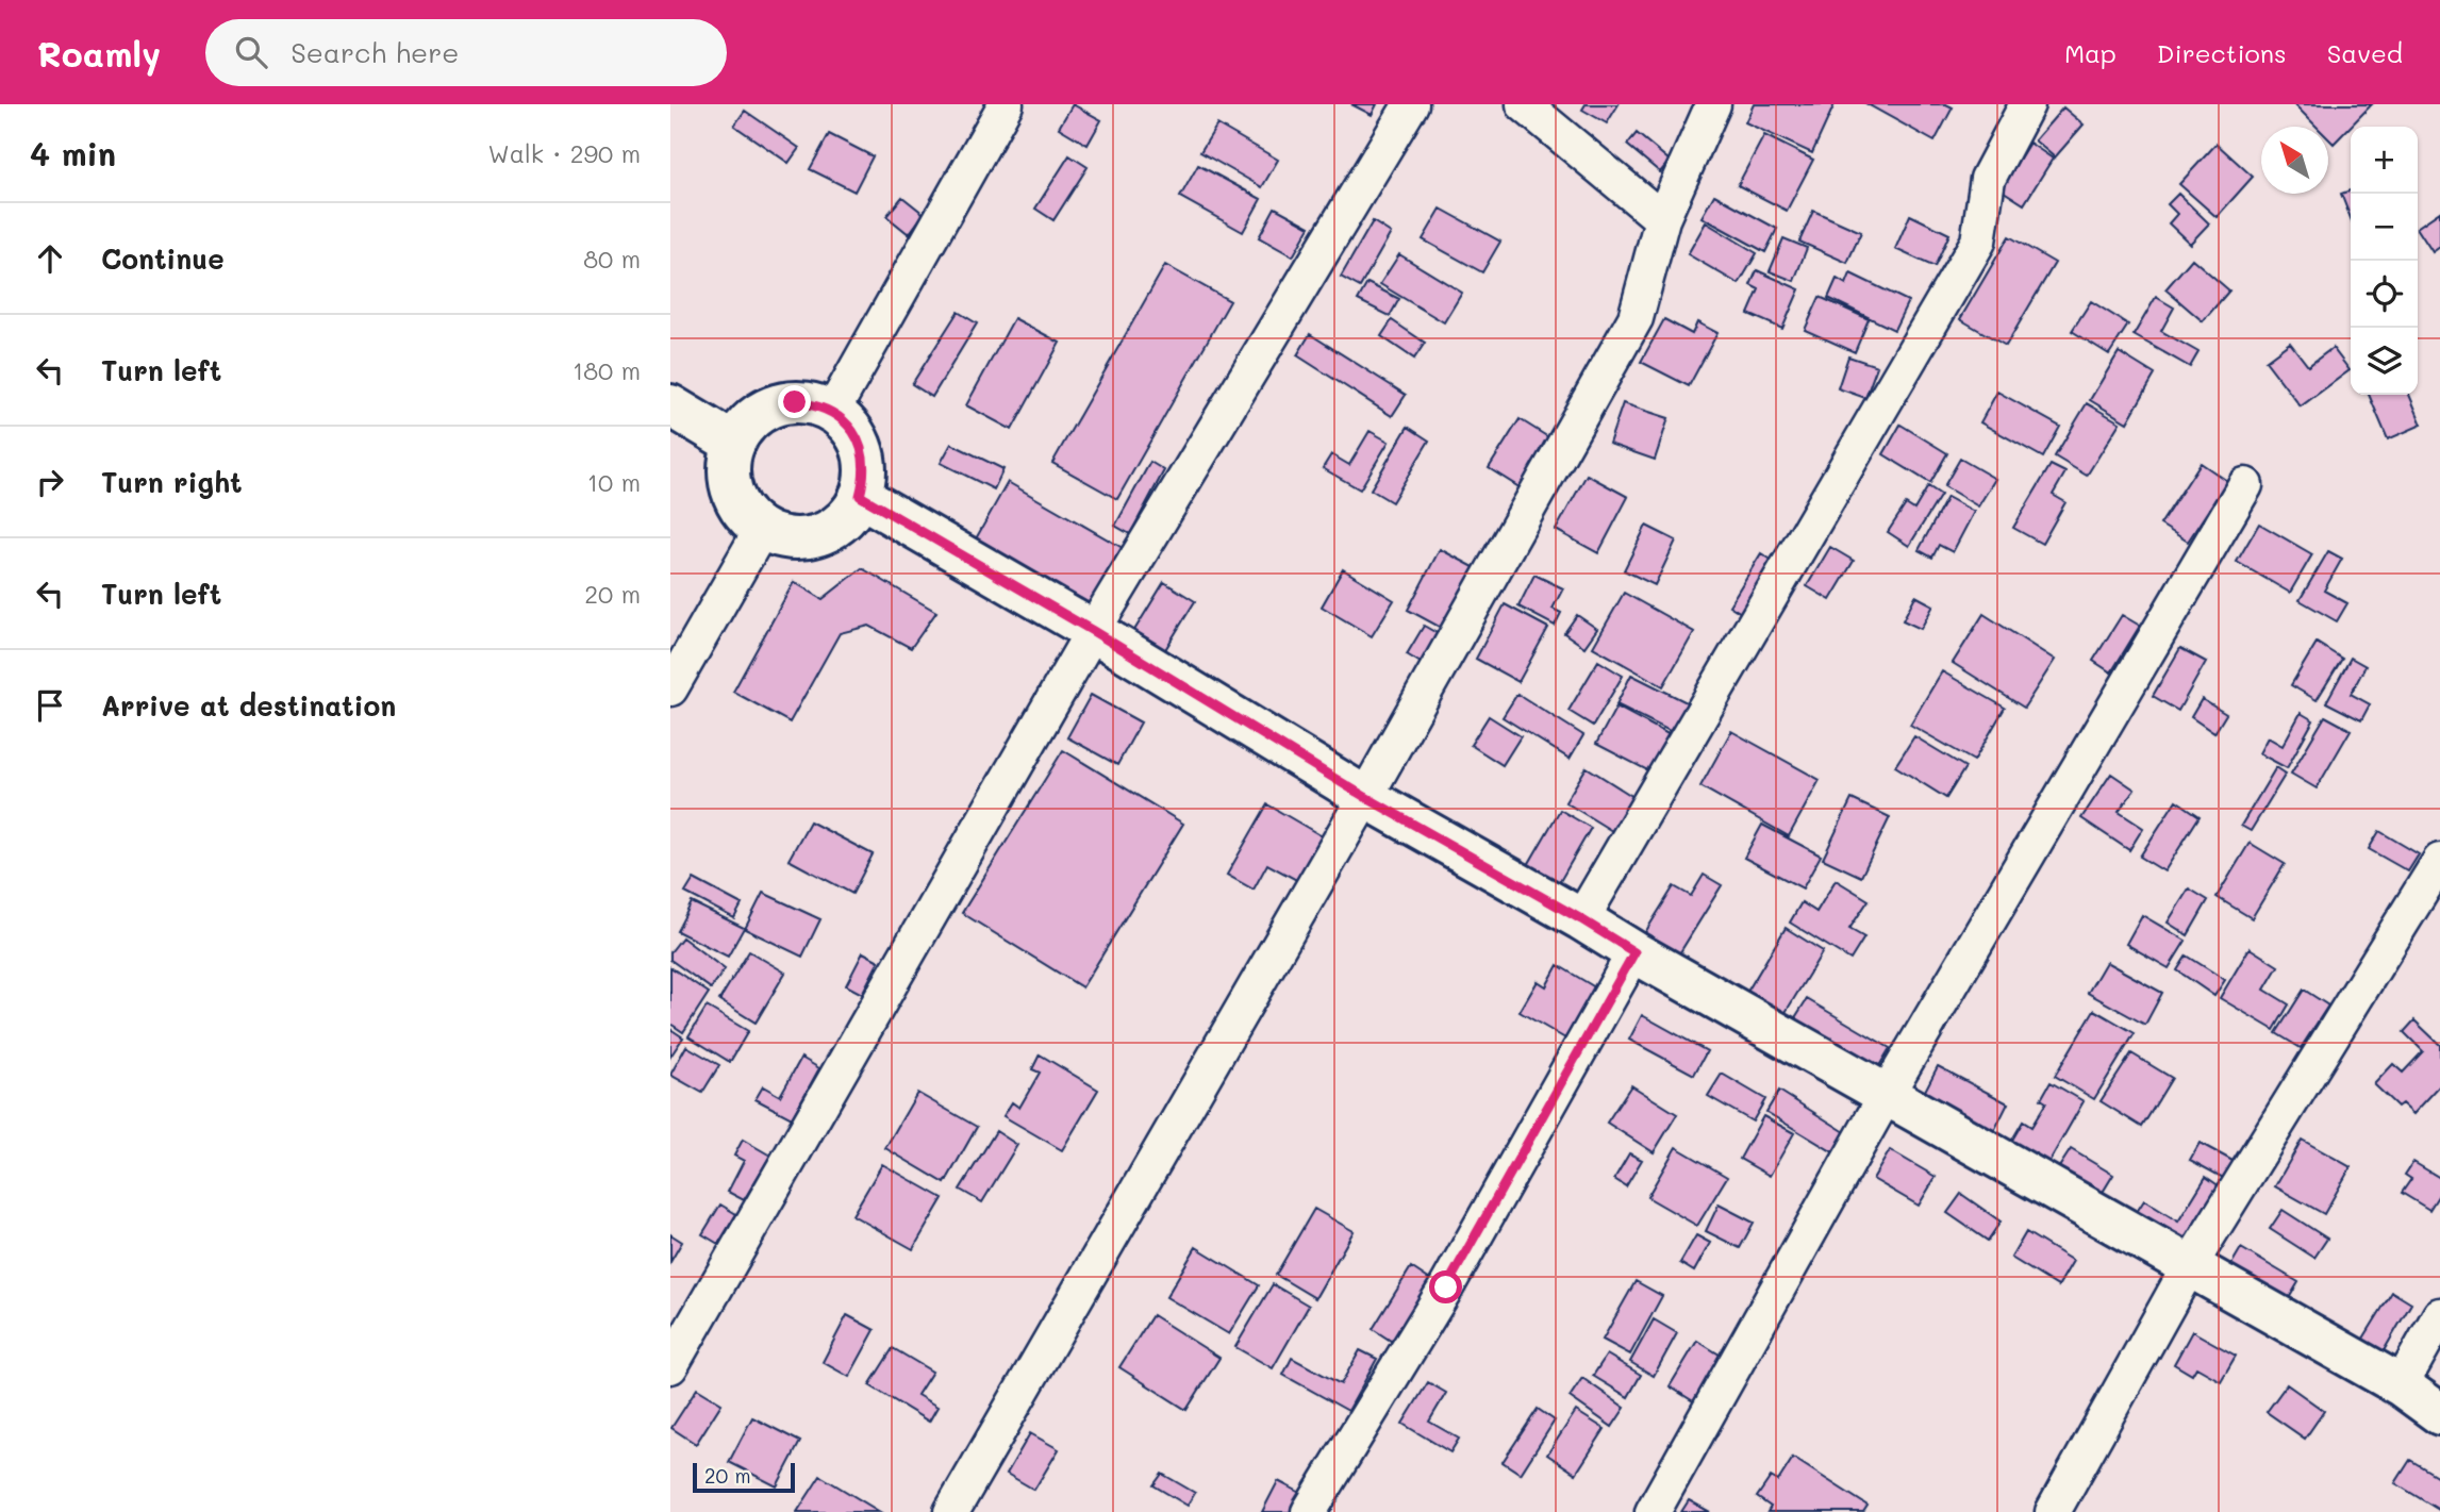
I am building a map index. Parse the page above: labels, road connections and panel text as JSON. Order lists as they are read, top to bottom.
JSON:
{
  "scale_bar": "20 m",
  "north": "top left",
  "page": {
    "header": "Roamly",
    "search": "Search here",
    "nav": ["Map", "Directions", "Saved"],
    "heading": ["4 min", "Walk · 290 m"],
    "map_buttons": ["+", "−"],
    "list": [
      ["Continue", "80 m"],
      ["Turn left", "180 m"],
      ["Turn right", "10 m"],
      ["Turn left", "20 m"],
      "Arrive at destination"
    ],
    "scale": "20 m"
  }
}
